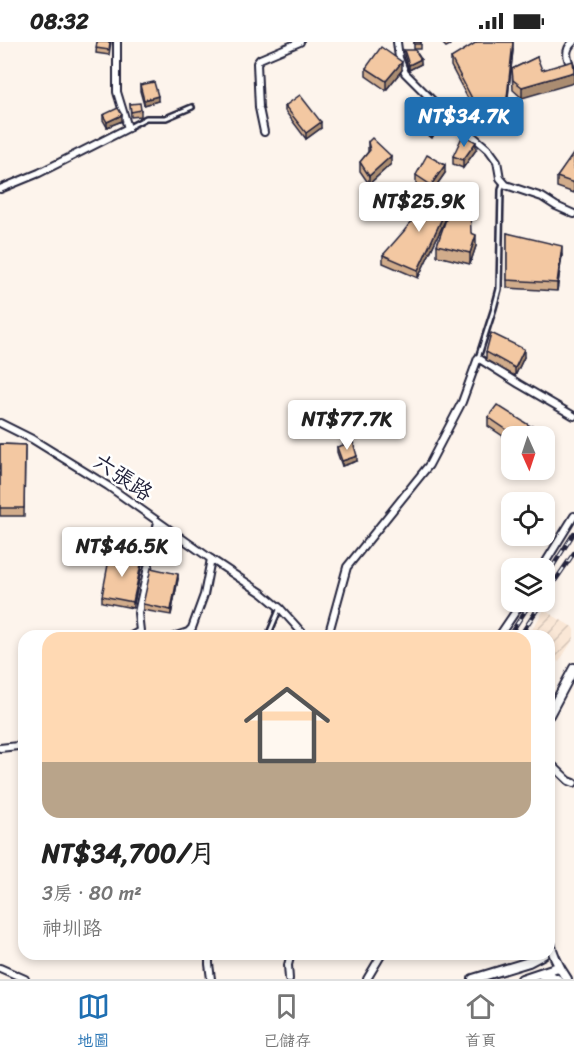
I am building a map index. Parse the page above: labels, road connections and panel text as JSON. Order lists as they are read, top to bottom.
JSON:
{
  "streets": {
    "street": ["六張路"]
  },
  "north": "bottom",
  "page": {
    "status": "08:32",
    "price": [
      "NT$34.7K",
      "NT$25.9K",
      "NT$77.7K",
      "NT$46.5K"
    ],
    "list": [
      {
        "name": "NT$34,700/月",
        "note": "3房 · 80 m² · 神圳路"
      }
    ],
    "tabs": ["地圖", "已儲存", "首頁"]
  }
}
